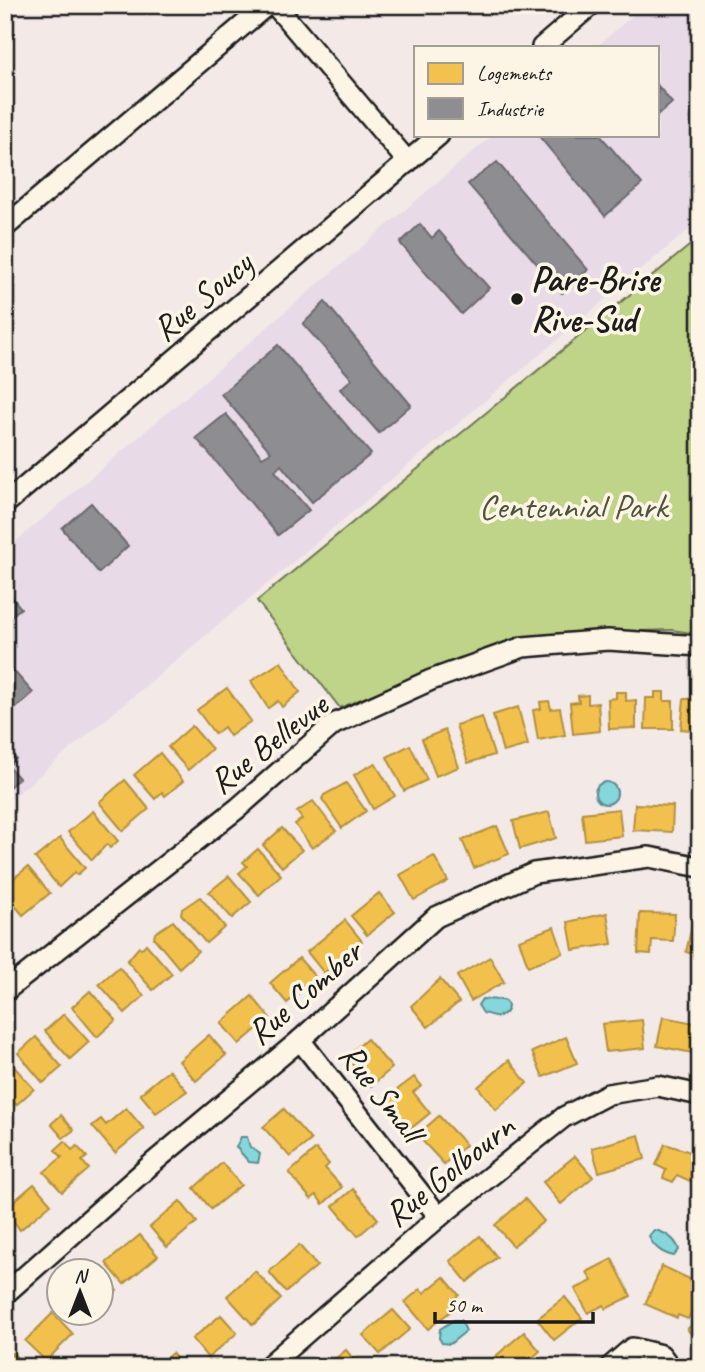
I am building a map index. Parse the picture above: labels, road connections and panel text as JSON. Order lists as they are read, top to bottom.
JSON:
{
  "streets": {
    "street": [
      "Rue Soucy",
      "Rue Bellevue",
      "Rue Comber",
      "Rue Small",
      "Rue Golbourn"
    ]
  },
  "crossings": [
    ["Rue Comber", "Rue Small"],
    ["Rue Small", "Rue Golbourn"]
  ],
  "parks": ["Centennial Park"],
  "places": ["Pare-Brise Rive-Sud"],
  "legend": ["Logements", "Industrie"],
  "scale_bar": "50 m",
  "north": "top"
}
